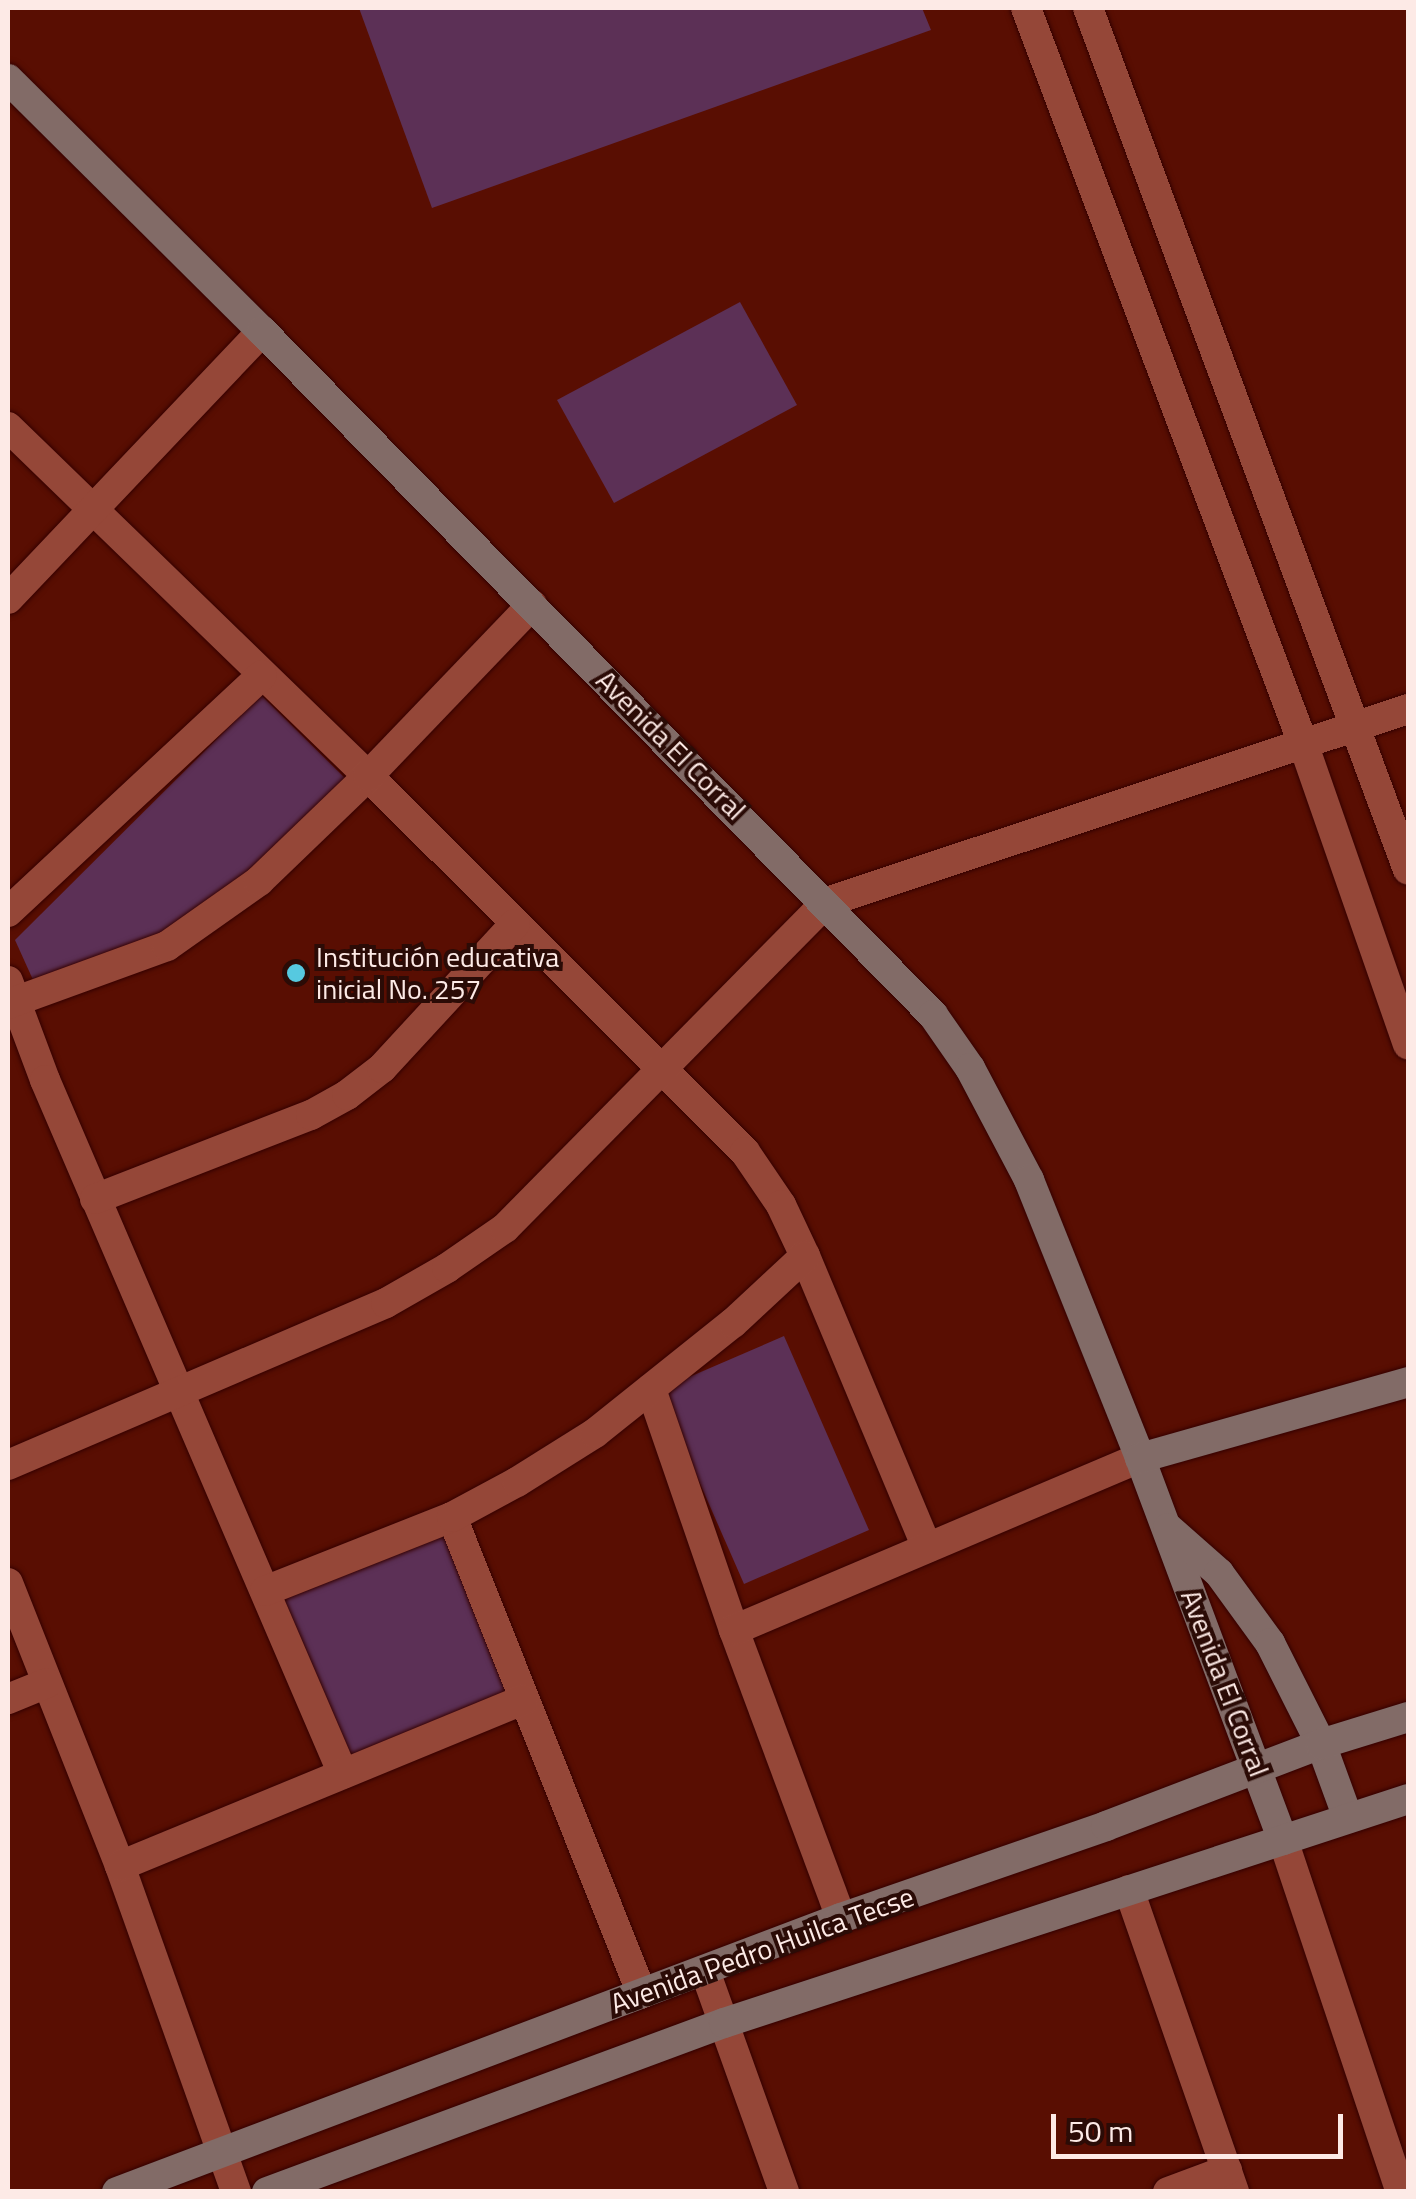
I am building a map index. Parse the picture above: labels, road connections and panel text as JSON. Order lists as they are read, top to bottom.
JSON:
{
  "streets": {
    "street": ["Avenida El Corral", "Avenida Pedro Huilca Tecse"]
  },
  "crossings": [
    ["Avenida El Corral", "Avenida Pedro Huilca Tecse"]
  ],
  "places": ["Institución educativa inicial No. 257"],
  "scale_bar": "50 m"
}
